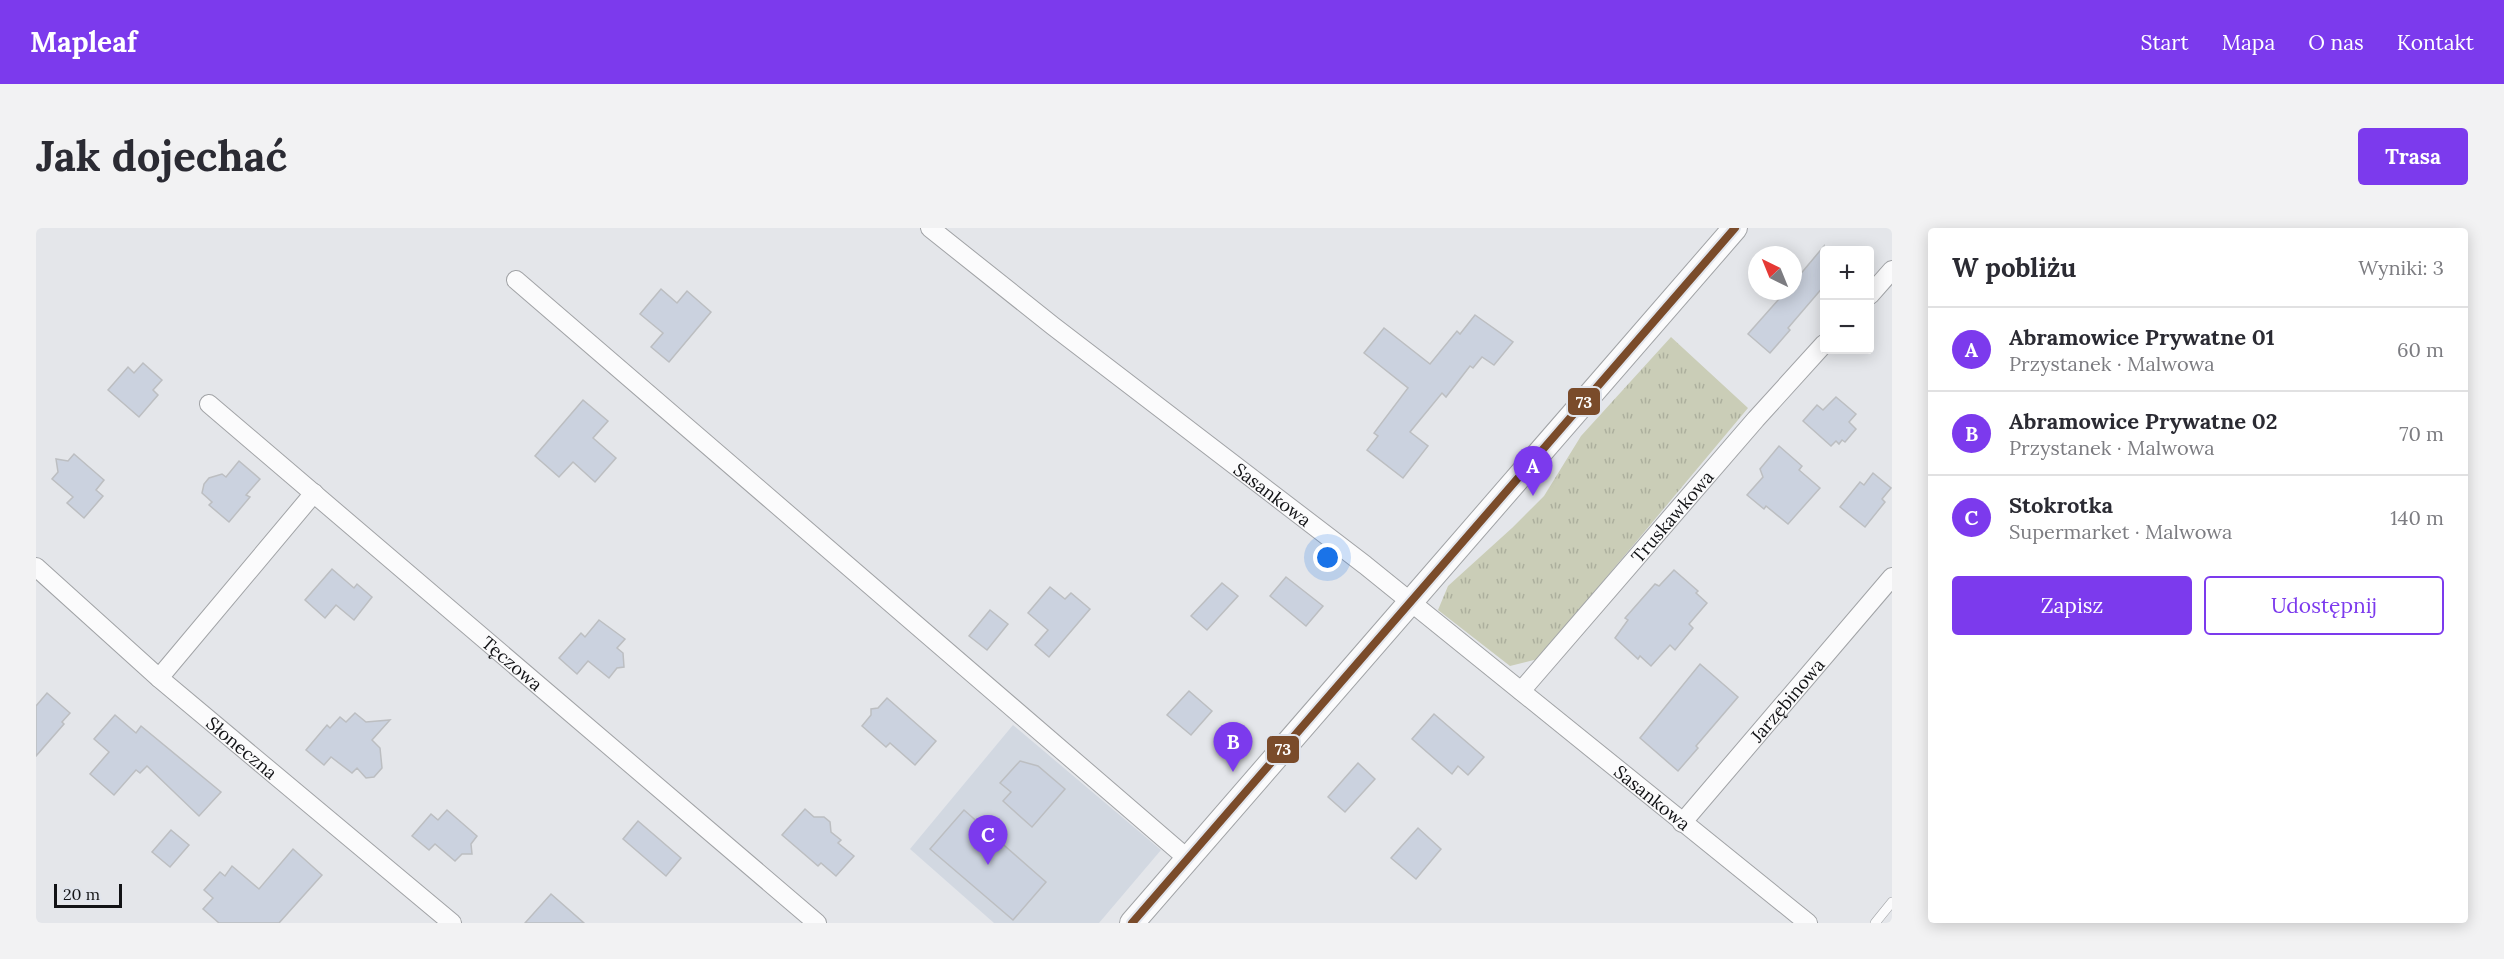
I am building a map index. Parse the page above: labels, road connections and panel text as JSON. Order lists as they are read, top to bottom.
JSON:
{
  "streets": {
    "street": [
      "Sasankowa",
      "Truskawkowa",
      "Tęczowa",
      "Jarzębinowa",
      "Słoneczna"
    ]
  },
  "crossings": [
    ["Sasankowa", "Truskawkowa"],
    ["Sasankowa", "Jarzębinowa"]
  ],
  "lines": ["transit line 73"],
  "scale_bar": "20 m",
  "north": "top left",
  "page": {
    "header": "Mapleaf",
    "nav": [
      "Start",
      "Mapa",
      "O nas",
      "Kontakt"
    ],
    "buttons": [
      "Trasa",
      ["Zapisz", "Udostępnij"]
    ],
    "title": "Jak dojechać",
    "heading": ["W pobliżu", "Wyniki: 3"],
    "map_buttons": ["+", "−"],
    "list": [
      {
        "mark": "A",
        "name": "Abramowice Prywatne 01",
        "note": "Przystanek · Malwowa",
        "value": "60 m"
      },
      {
        "mark": "B",
        "name": "Abramowice Prywatne 02",
        "note": "Przystanek · Malwowa",
        "value": "70 m"
      },
      {
        "mark": "C",
        "name": "Stokrotka",
        "note": "Supermarket · Malwowa",
        "value": "140 m"
      }
    ],
    "pins": ["A", "B", "C"],
    "scale": "20 m"
  }
}
